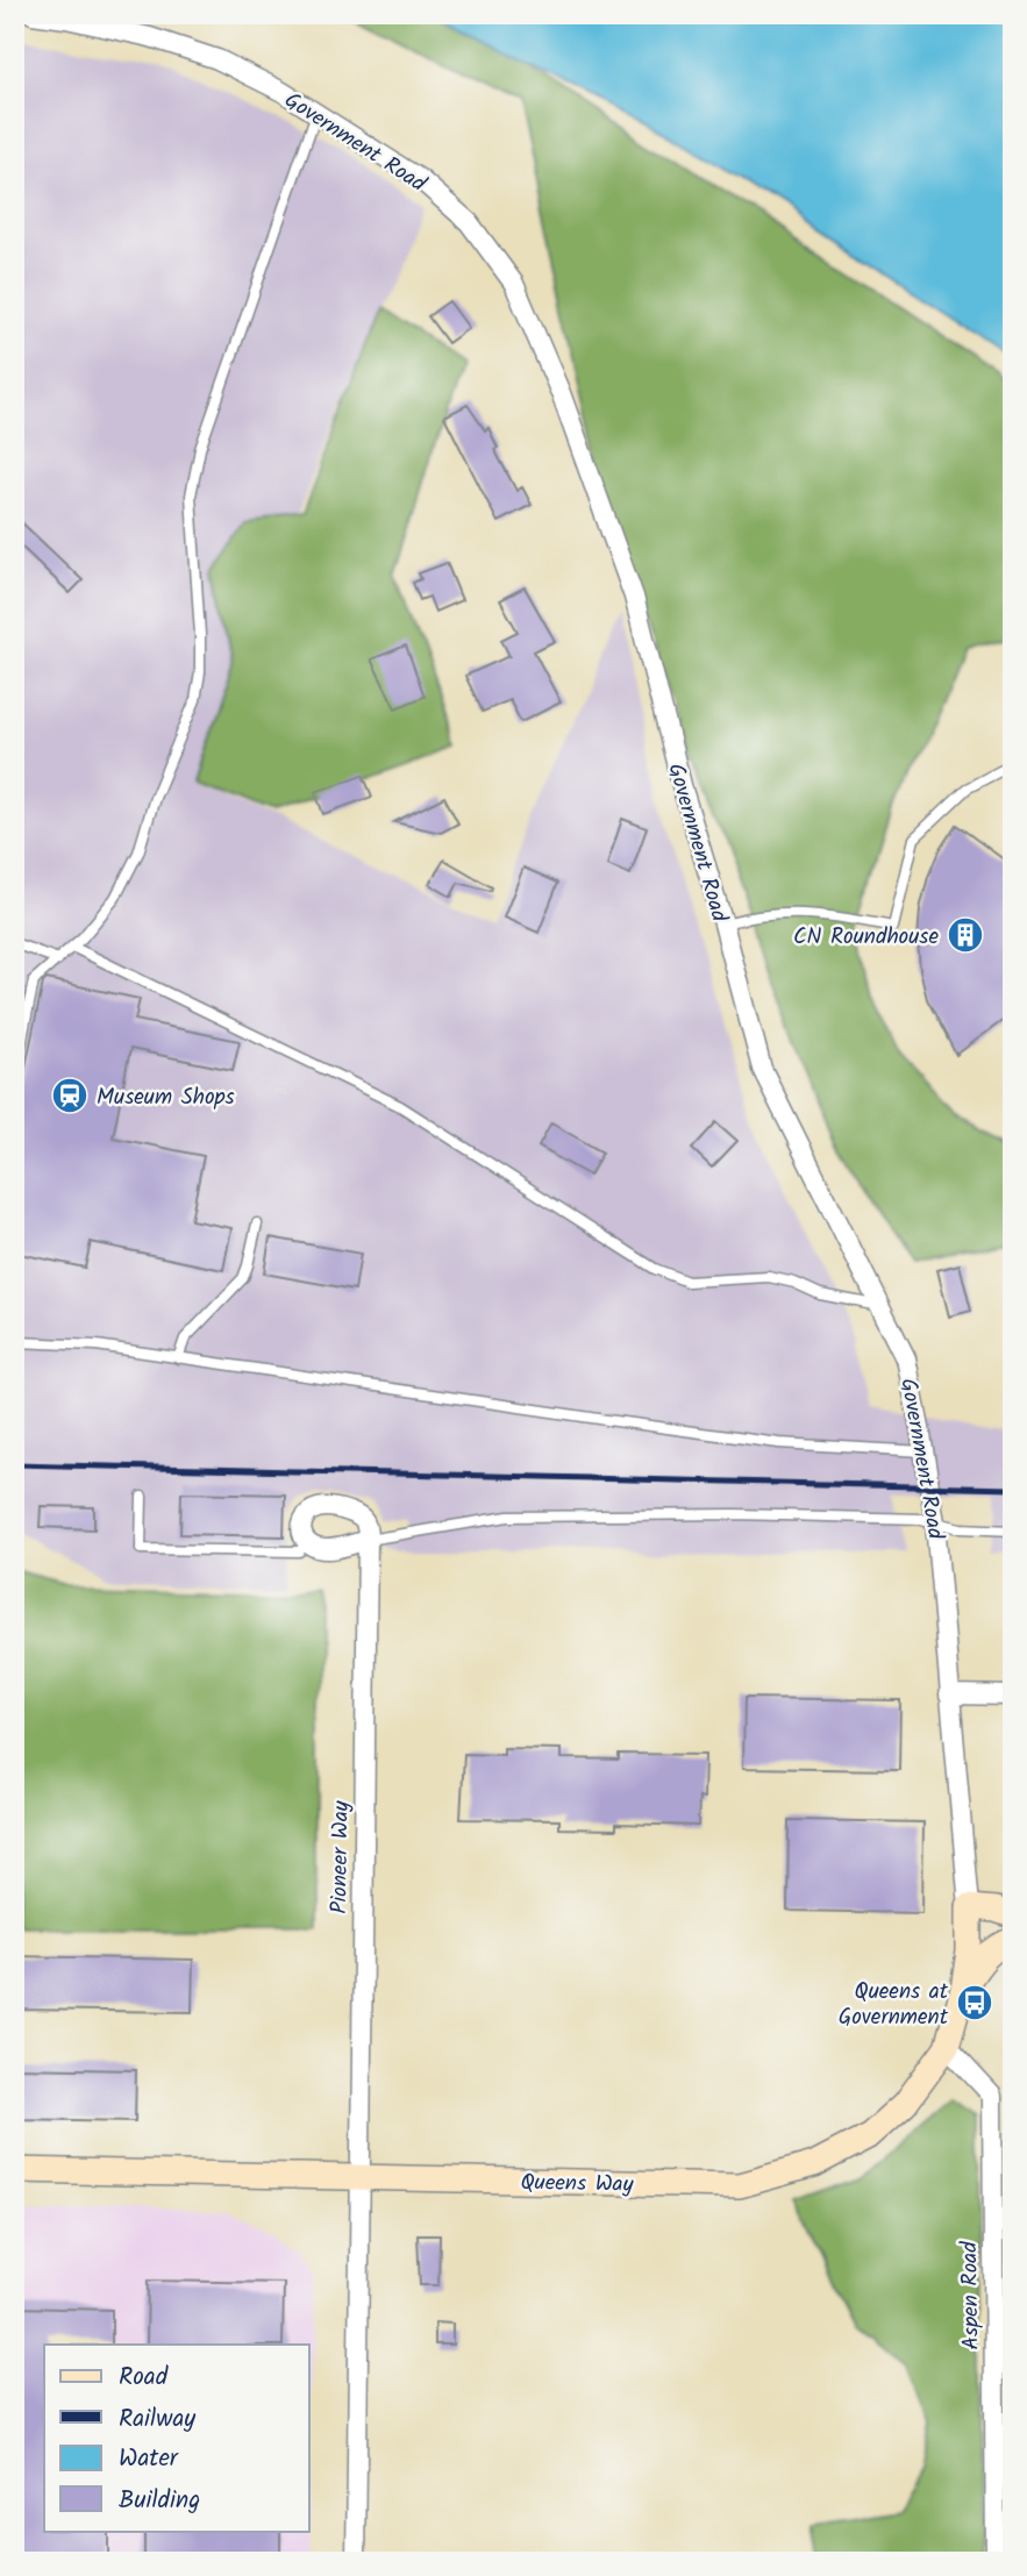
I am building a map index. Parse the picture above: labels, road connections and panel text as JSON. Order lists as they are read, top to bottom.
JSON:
{
  "streets": {
    "street": [
      "Government Road",
      "Pioneer Way",
      "Queens Way",
      "Aspen Road"
    ]
  },
  "crossings": [
    ["Government Road", "Queens Way"],
    ["Pioneer Way", "Queens Way"],
    ["Queens Way", "Aspen Road"]
  ],
  "places": {
    "building": ["CN Roundhouse"],
    "station": ["Museum Shops"],
    "bus stop": ["Queens at Government"]
  },
  "legend": [
    "Road",
    "Railway",
    "Water",
    "Building"
  ]
}
